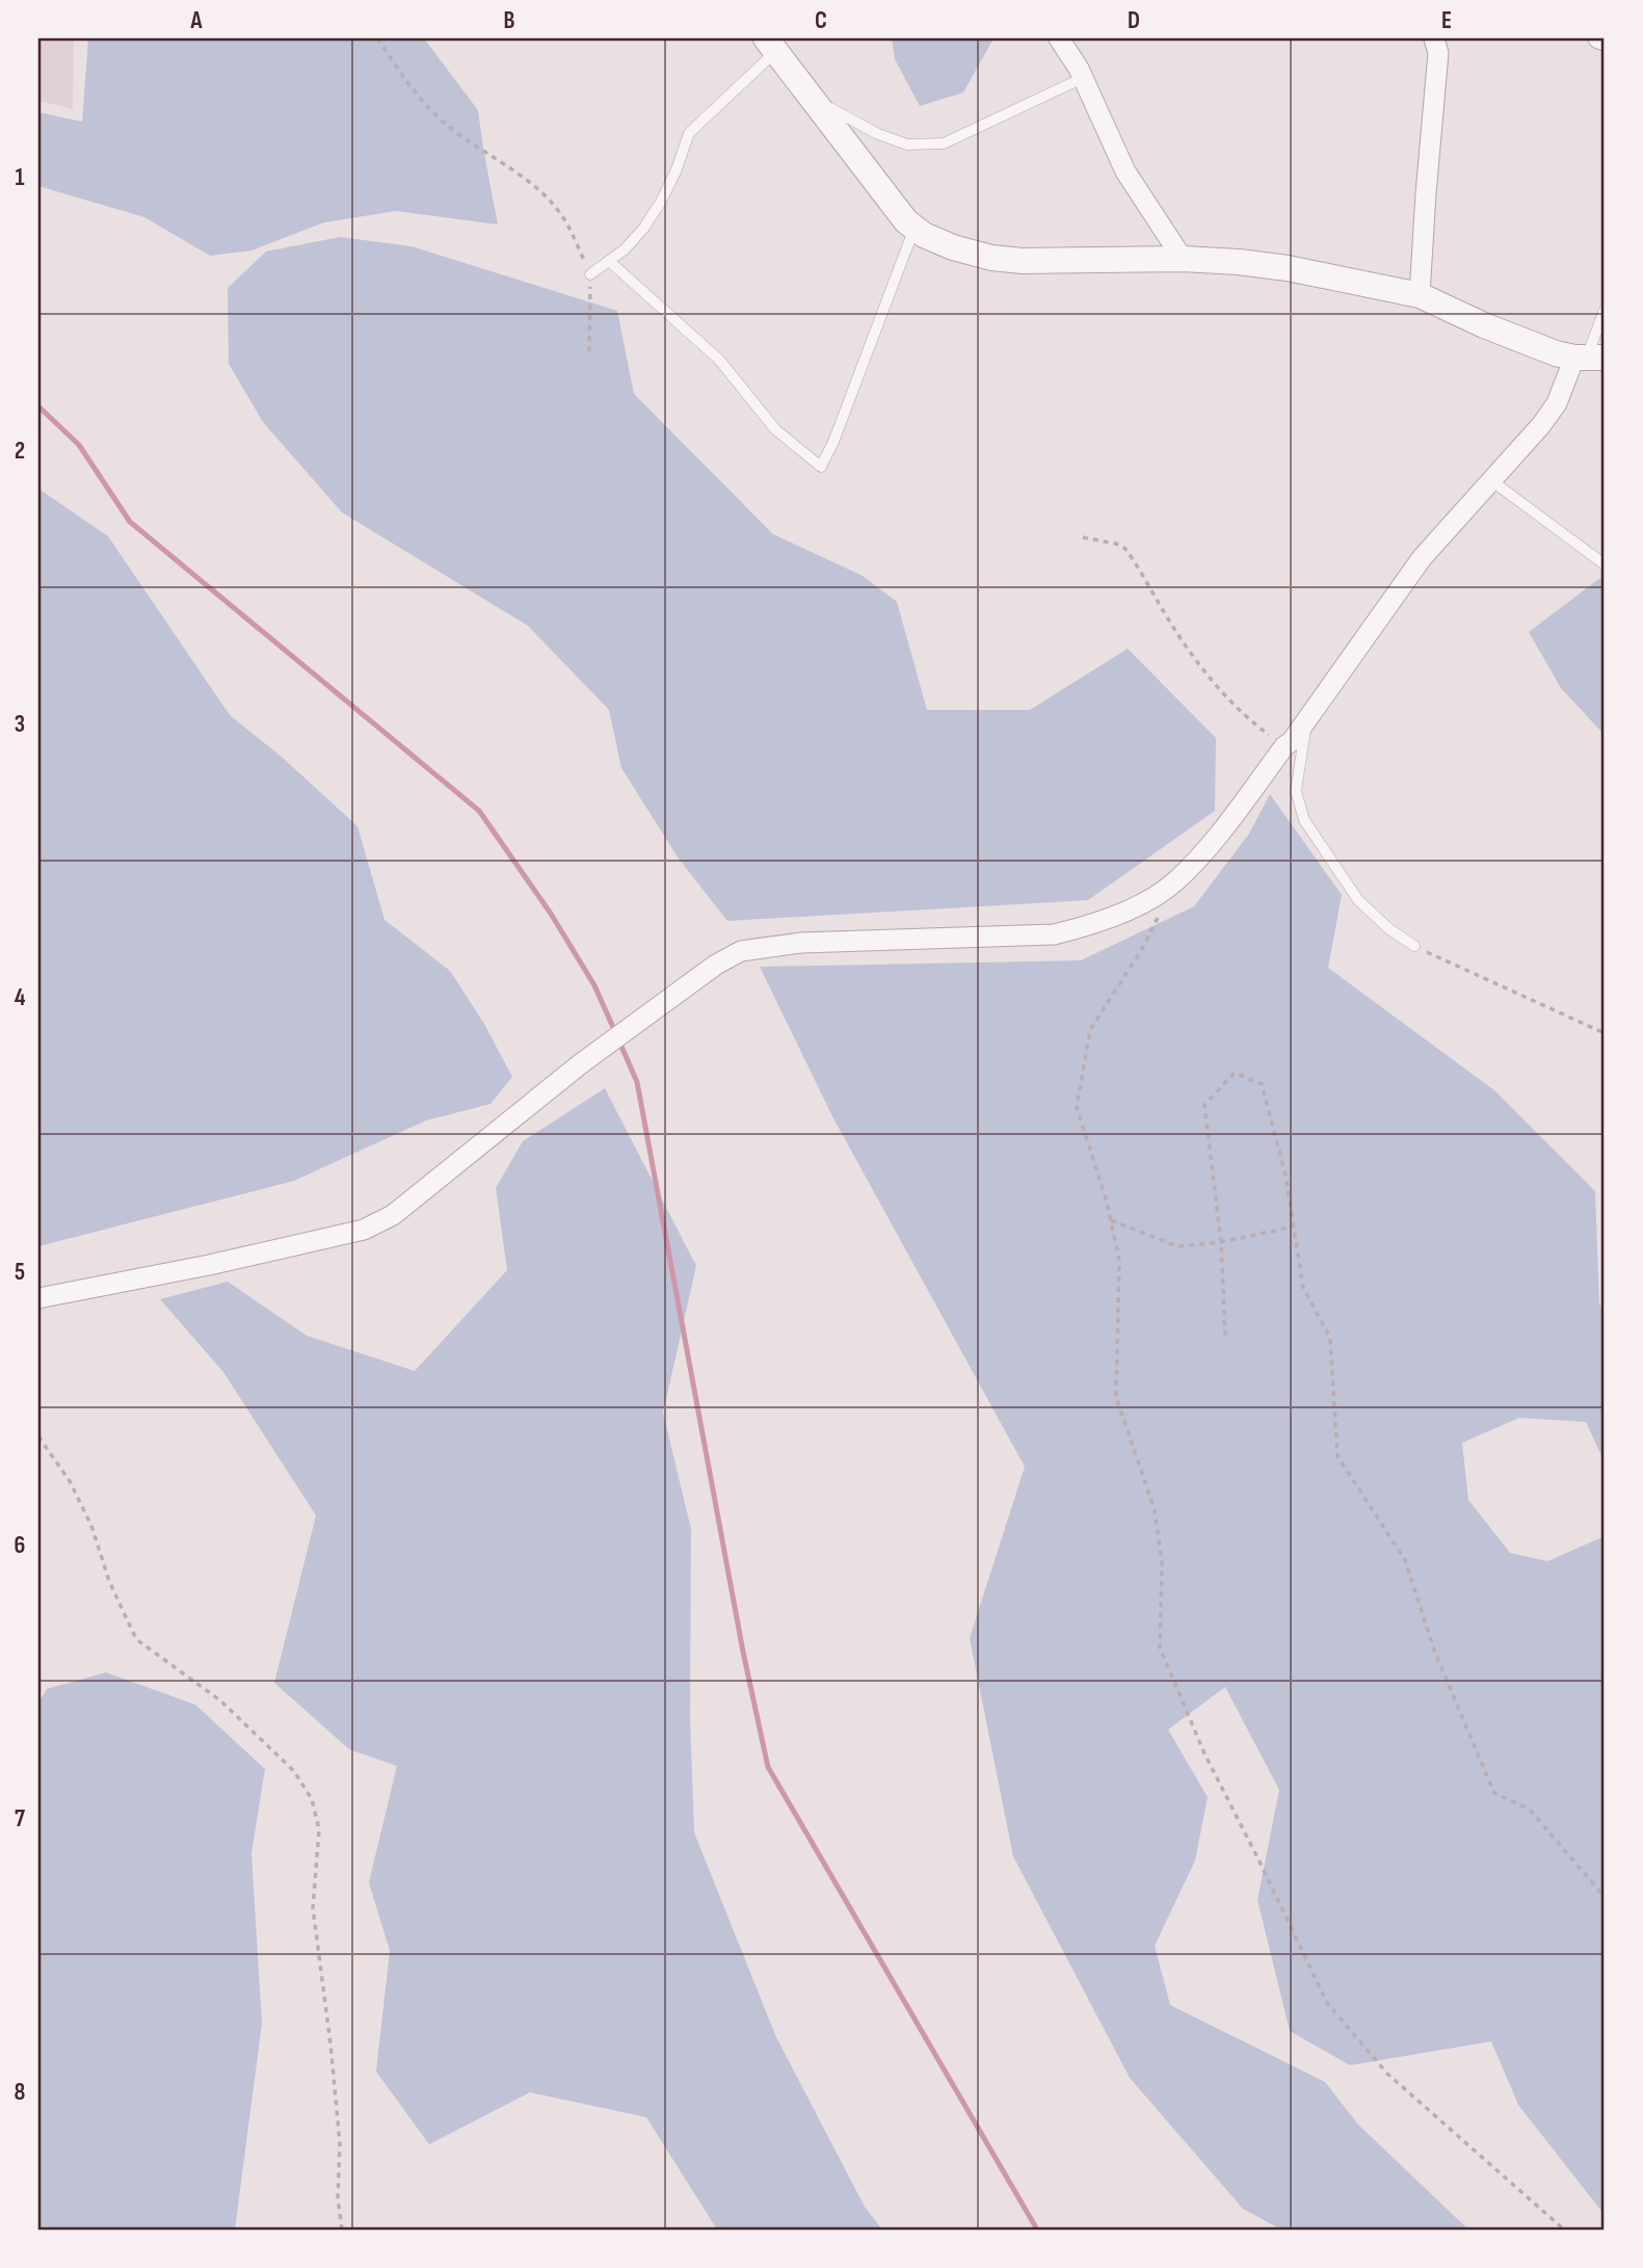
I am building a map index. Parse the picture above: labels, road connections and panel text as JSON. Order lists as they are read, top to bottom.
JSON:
{
  "grid": {
    "columns": [
      "A",
      "B",
      "C",
      "D",
      "E"
    ],
    "rows": [
      "1",
      "2",
      "3",
      "4",
      "5",
      "6",
      "7",
      "8"
    ]
  }
}
